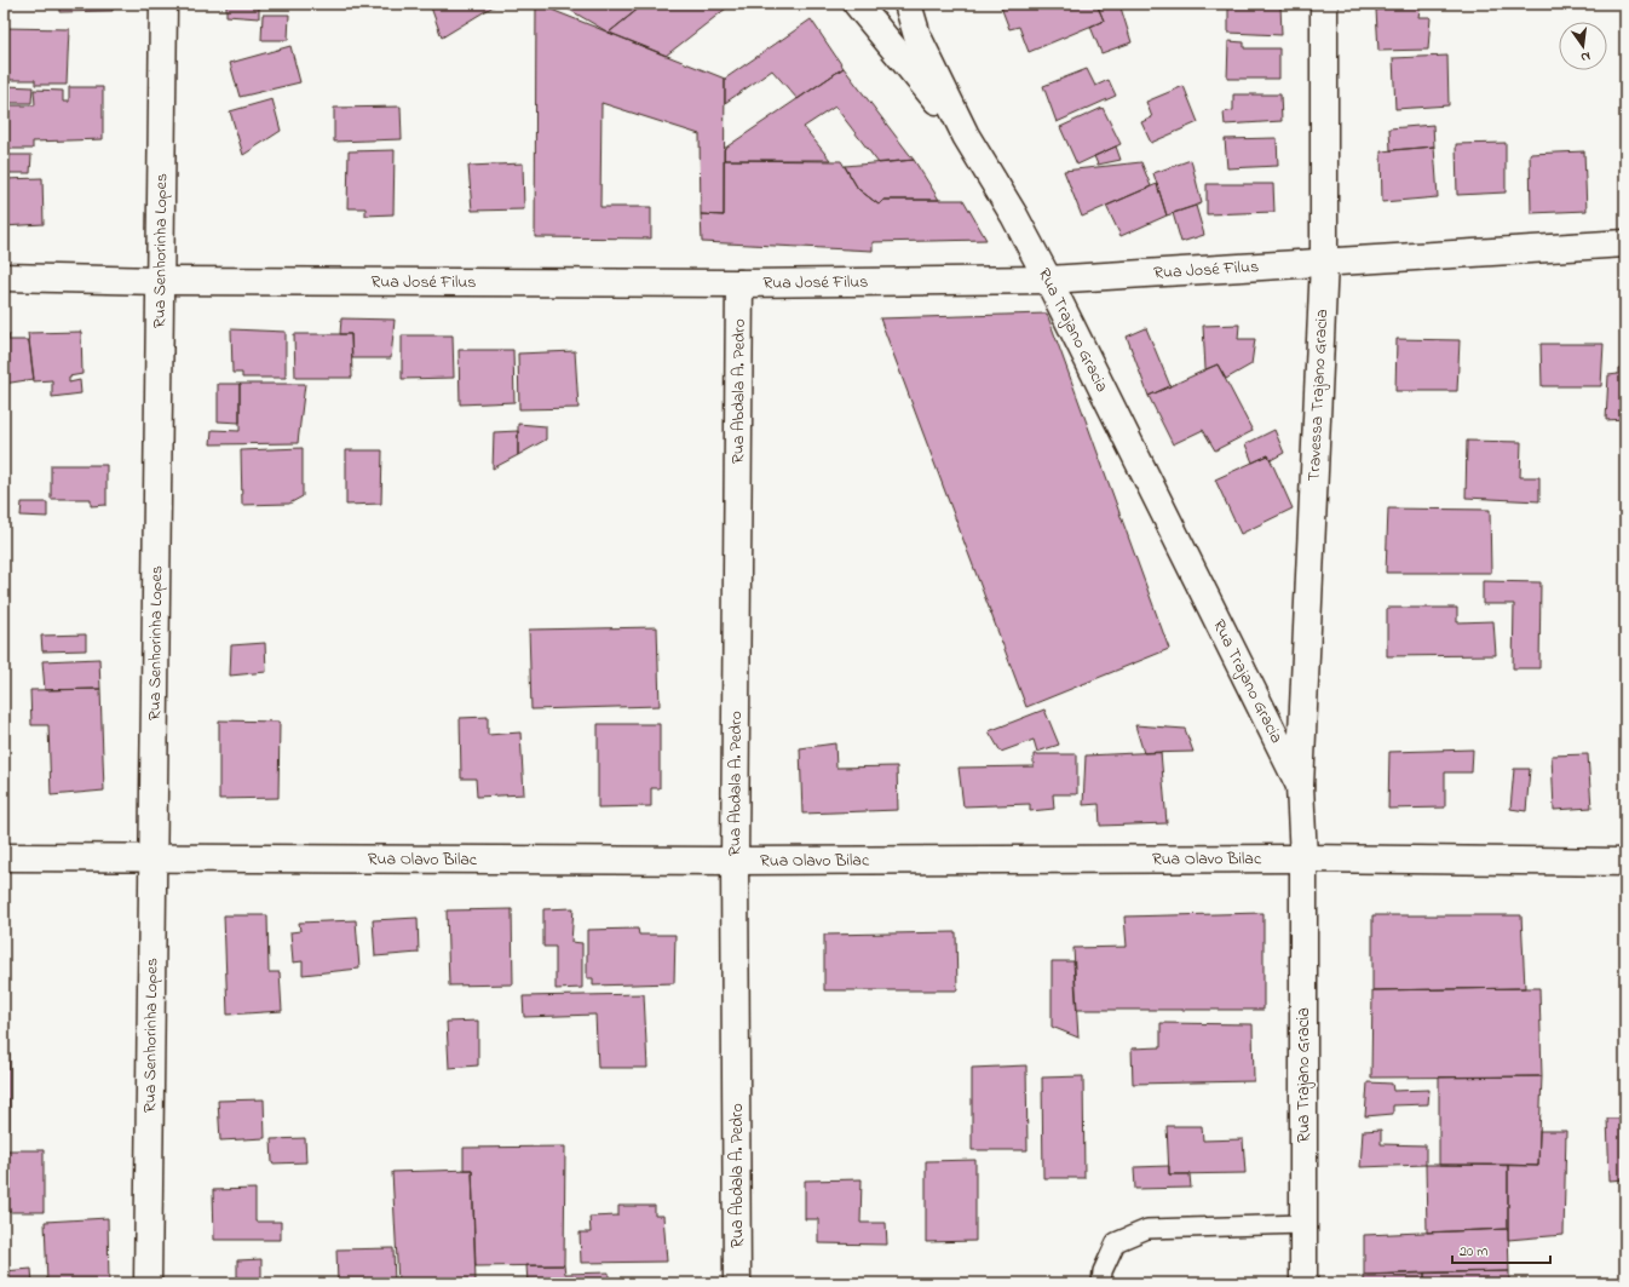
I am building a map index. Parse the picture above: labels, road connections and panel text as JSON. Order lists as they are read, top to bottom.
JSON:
{
  "streets": {
    "street": [
      "Rua Senhorinha Lopes",
      "Rua José Filus",
      "Rua Trajano Gracia",
      "Rua Abdala A. Pedro",
      "Travessa Trajano Gracia",
      "Rua Olavo Bilac"
    ]
  },
  "crossings": [
    ["Rua Senhorinha Lopes", "Rua José Filus"],
    ["Rua Senhorinha Lopes", "Rua Olavo Bilac"],
    ["Rua José Filus", "Rua Trajano Gracia"],
    ["Rua José Filus", "Rua Abdala A. Pedro"],
    ["Rua José Filus", "Travessa Trajano Gracia"],
    ["Rua Trajano Gracia", "Travessa Trajano Gracia"],
    ["Rua Trajano Gracia", "Rua Olavo Bilac"],
    ["Rua Abdala A. Pedro", "Rua Olavo Bilac"]
  ],
  "scale_bar": "20 m",
  "north": "bottom"
}
